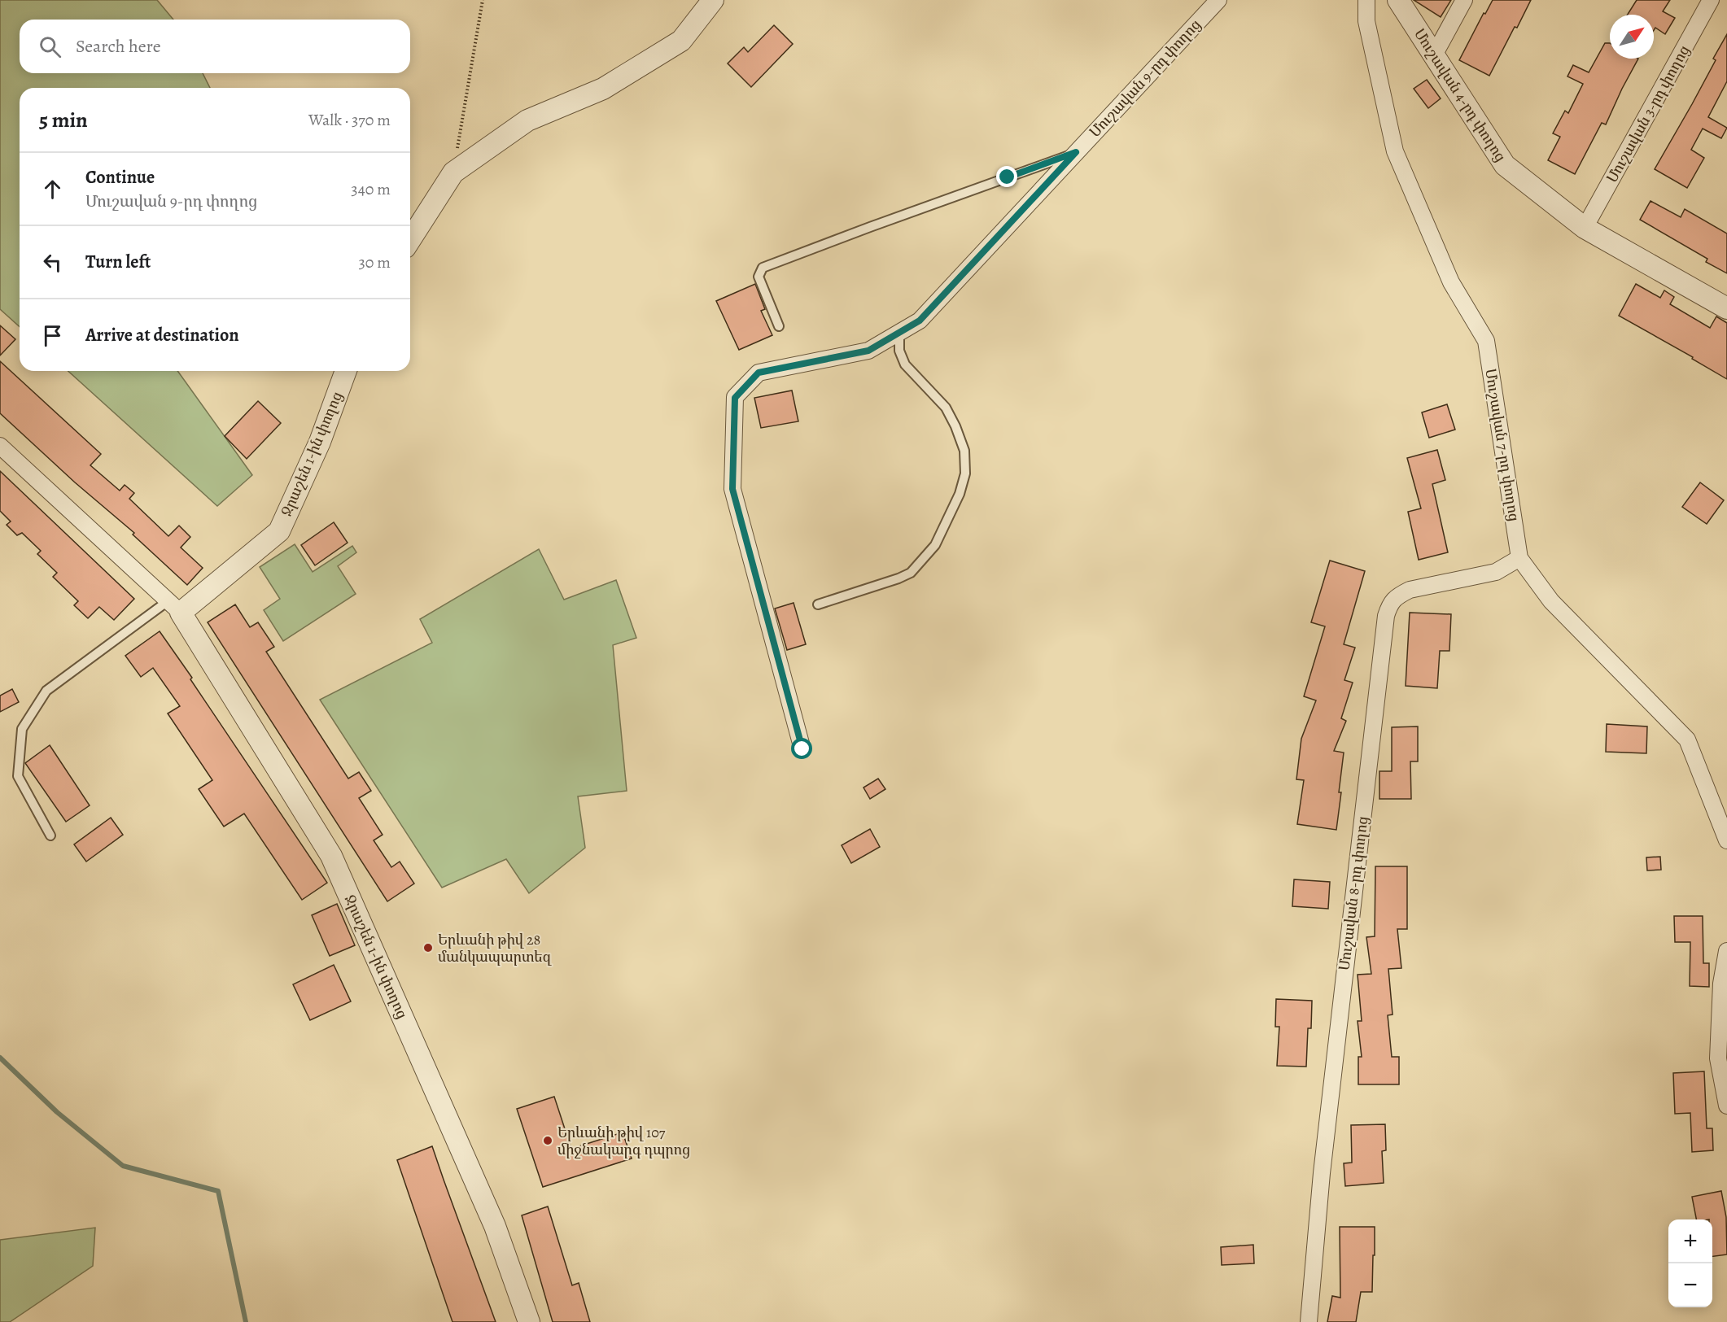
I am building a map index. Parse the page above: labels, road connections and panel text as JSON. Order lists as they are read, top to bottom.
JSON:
{
  "streets": {
    "street": [
      "Մուշավան 9-րդ փողոց",
      "Մուշավան 4-րդ փողոց",
      "Մուշավան 3-րդ փողոց",
      "Մուշավան 7-րդ փողոց",
      "Ջրաշեն 1-ին փողոց",
      "Մուշավան 8-րդ փողոց"
    ]
  },
  "crossings": [
    ["Մուշավան 4-րդ փողոց", "Մուշավան 3-րդ փողոց"],
    ["Մուշավան 7-րդ փողոց", "Մուշավան 8-րդ փողոց"]
  ],
  "places": ["Երևանի թիվ 28 մանկապարտեզ", "Երևանի թիվ 107 միջնակարգ դպրոց"],
  "north": "top right",
  "page": {
    "search": "Search here",
    "heading": ["5 min", "Walk · 370 m"],
    "list": [
      ["Continue", "Մուշավան 9-րդ փողոց", "340 m"],
      ["Turn left", "30 m"],
      "Arrive at destination"
    ],
    "map_buttons": ["+", "−"]
  }
}
